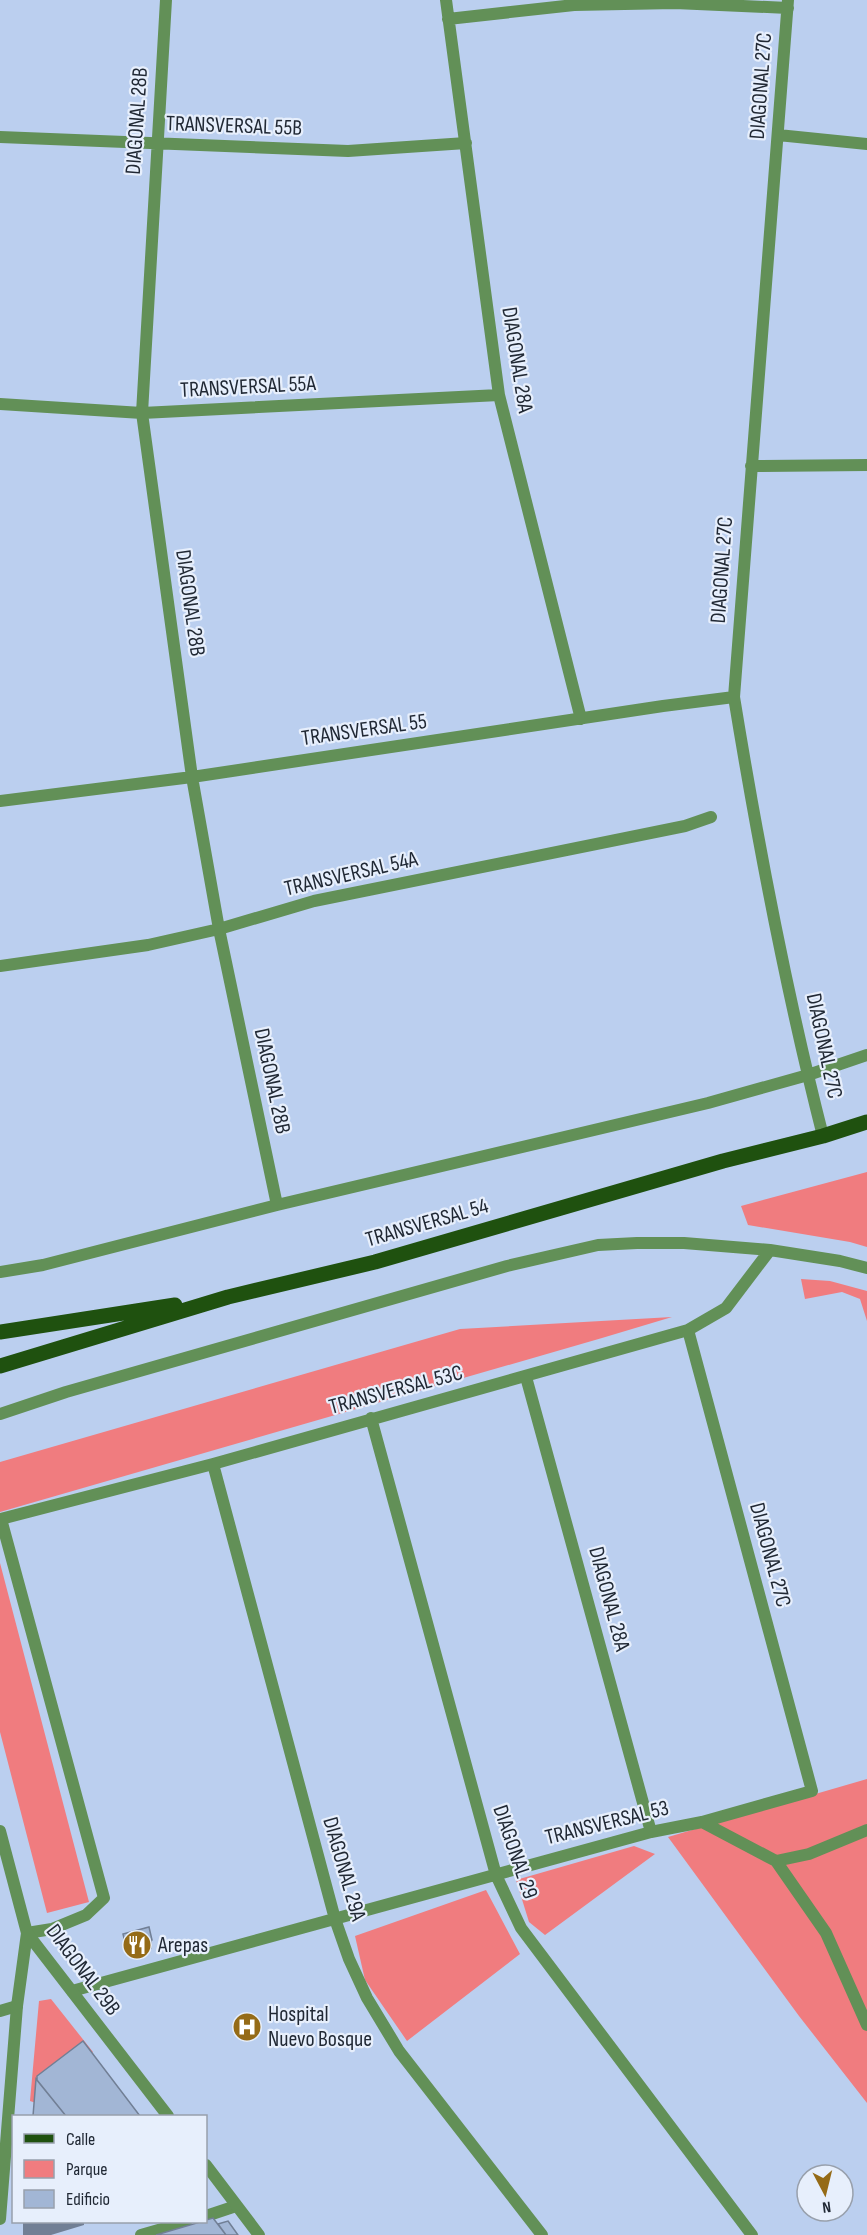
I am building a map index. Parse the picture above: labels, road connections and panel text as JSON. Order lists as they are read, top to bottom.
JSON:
{
  "streets": {
    "main road": ["TRANSVERSAL 54"],
    "street": [
      "DIAGONAL 27C",
      "DIAGONAL 28B",
      "TRANSVERSAL 55B",
      "DIAGONAL 28A",
      "TRANSVERSAL 55A",
      "TRANSVERSAL 55",
      "TRANSVERSAL 54A",
      "TRANSVERSAL 53C",
      "TRANSVERSAL 53",
      "DIAGONAL 29",
      "DIAGONAL 29A",
      "DIAGONAL 29B"
    ]
  },
  "crossings": [
    ["DIAGONAL 27C", "TRANSVERSAL 55"],
    ["DIAGONAL 27C", "TRANSVERSAL 54"],
    ["DIAGONAL 27C", "TRANSVERSAL 53C"],
    ["DIAGONAL 27C", "TRANSVERSAL 53"],
    ["DIAGONAL 28B", "TRANSVERSAL 55B"],
    ["DIAGONAL 28B", "TRANSVERSAL 55A"],
    ["DIAGONAL 28B", "TRANSVERSAL 55"],
    ["DIAGONAL 28B", "TRANSVERSAL 54A"],
    ["TRANSVERSAL 55B", "DIAGONAL 28A"],
    ["DIAGONAL 28A", "TRANSVERSAL 55A"],
    ["DIAGONAL 28A", "TRANSVERSAL 55"],
    ["DIAGONAL 28A", "TRANSVERSAL 53C"],
    ["DIAGONAL 28A", "TRANSVERSAL 53"],
    ["TRANSVERSAL 53C", "DIAGONAL 29"],
    ["TRANSVERSAL 53C", "DIAGONAL 29A"],
    ["TRANSVERSAL 53", "DIAGONAL 29"],
    ["TRANSVERSAL 53", "DIAGONAL 29A"],
    ["TRANSVERSAL 53", "DIAGONAL 29B"]
  ],
  "places": {
    "restaurant": ["Arepas"],
    "hospital": ["Hospital Nuevo Bosque"]
  },
  "legend": ["Calle", "Parque", "Edificio"],
  "north": "bottom"
}
